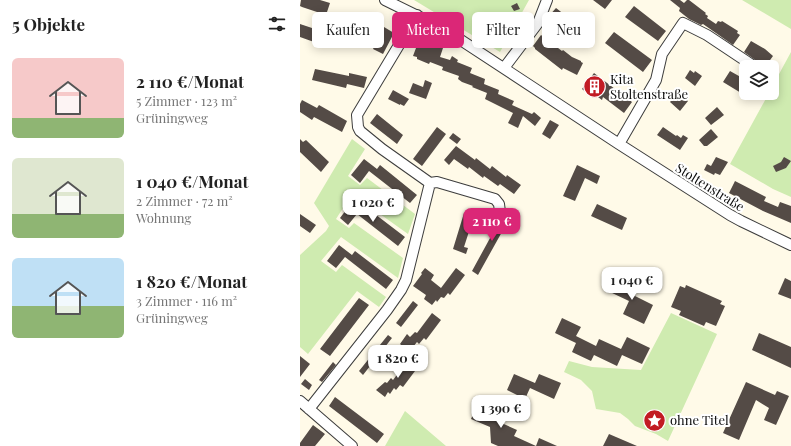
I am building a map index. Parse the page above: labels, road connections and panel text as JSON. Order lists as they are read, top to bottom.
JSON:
{
  "streets": {
    "street": ["Stoltenstraße"]
  },
  "places": {
    "building": ["Kita Stoltenstraße"],
    "place": ["ohne Titel"]
  },
  "page": {
    "heading": "5 Objekte",
    "chip": [
      "Kaufen",
      "Mieten",
      "Filter",
      "Neu"
    ],
    "list": [
      {
        "name": "2 110 €/Monat",
        "note": "5 Zimmer · 123 m² · Grüningweg"
      },
      {
        "name": "1 040 €/Monat",
        "note": "2 Zimmer · 72 m² · Wohnung"
      },
      {
        "name": "1 820 €/Monat",
        "note": "3 Zimmer · 116 m² · Grüningweg"
      }
    ],
    "price": [
      "1 020 €",
      "2 110 €",
      "1 040 €",
      "1 820 €",
      "1 390 €"
    ]
  }
}
